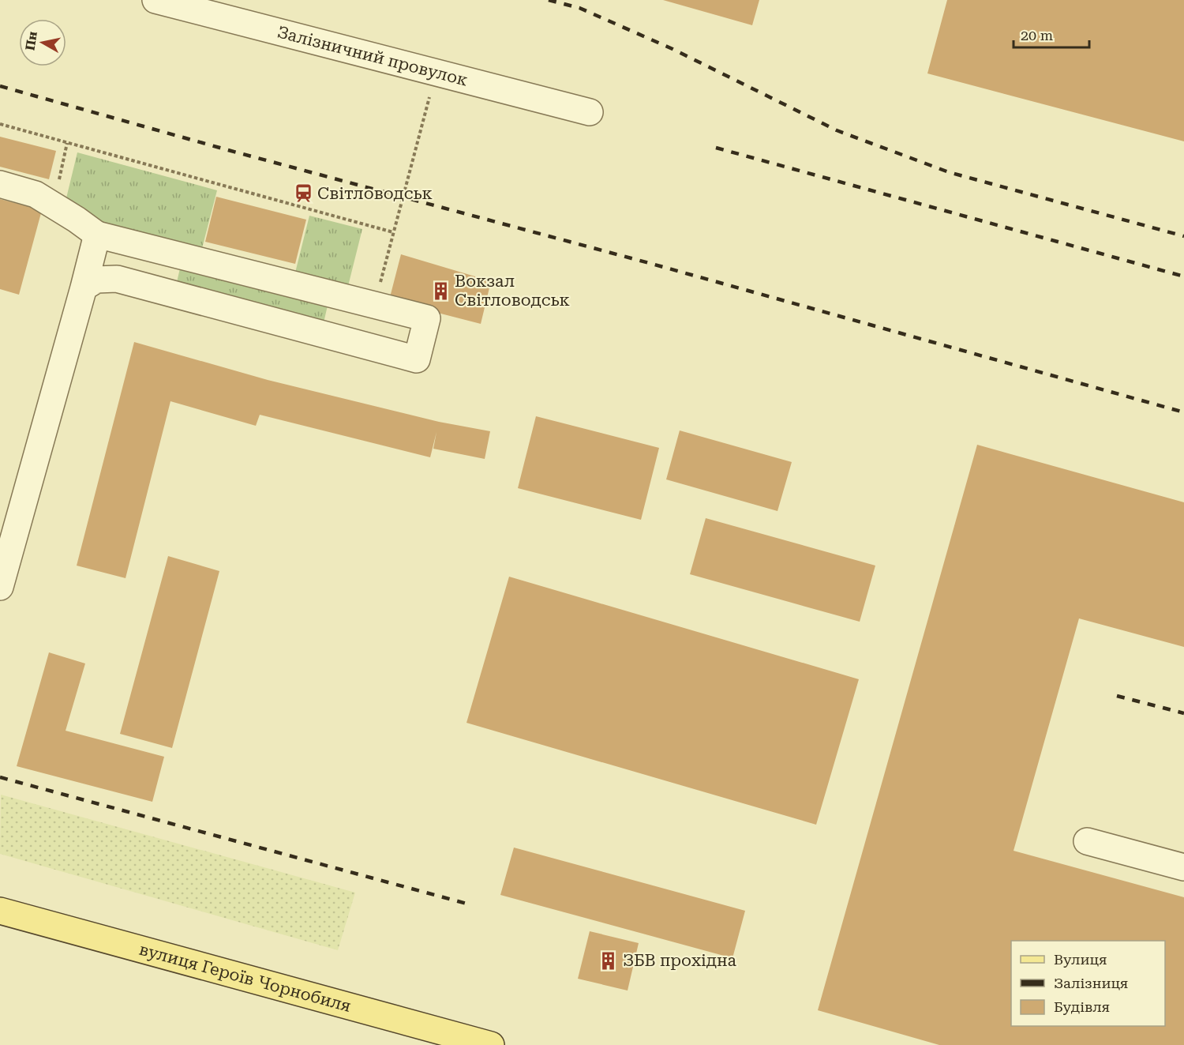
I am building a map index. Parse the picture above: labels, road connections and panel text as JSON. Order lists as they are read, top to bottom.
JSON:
{
  "streets": {
    "main road": ["вулиця Героїв Чорнобиля"],
    "street": ["Залізничний провулок"]
  },
  "places": {
    "station": ["Світловодськ"],
    "building": ["Вокзал Світловодськ", "ЗБВ прохідна"]
  },
  "legend": ["Вулиця", "Залізниця", "Будівля"],
  "scale_bar": "20 m",
  "north": "left"
}
